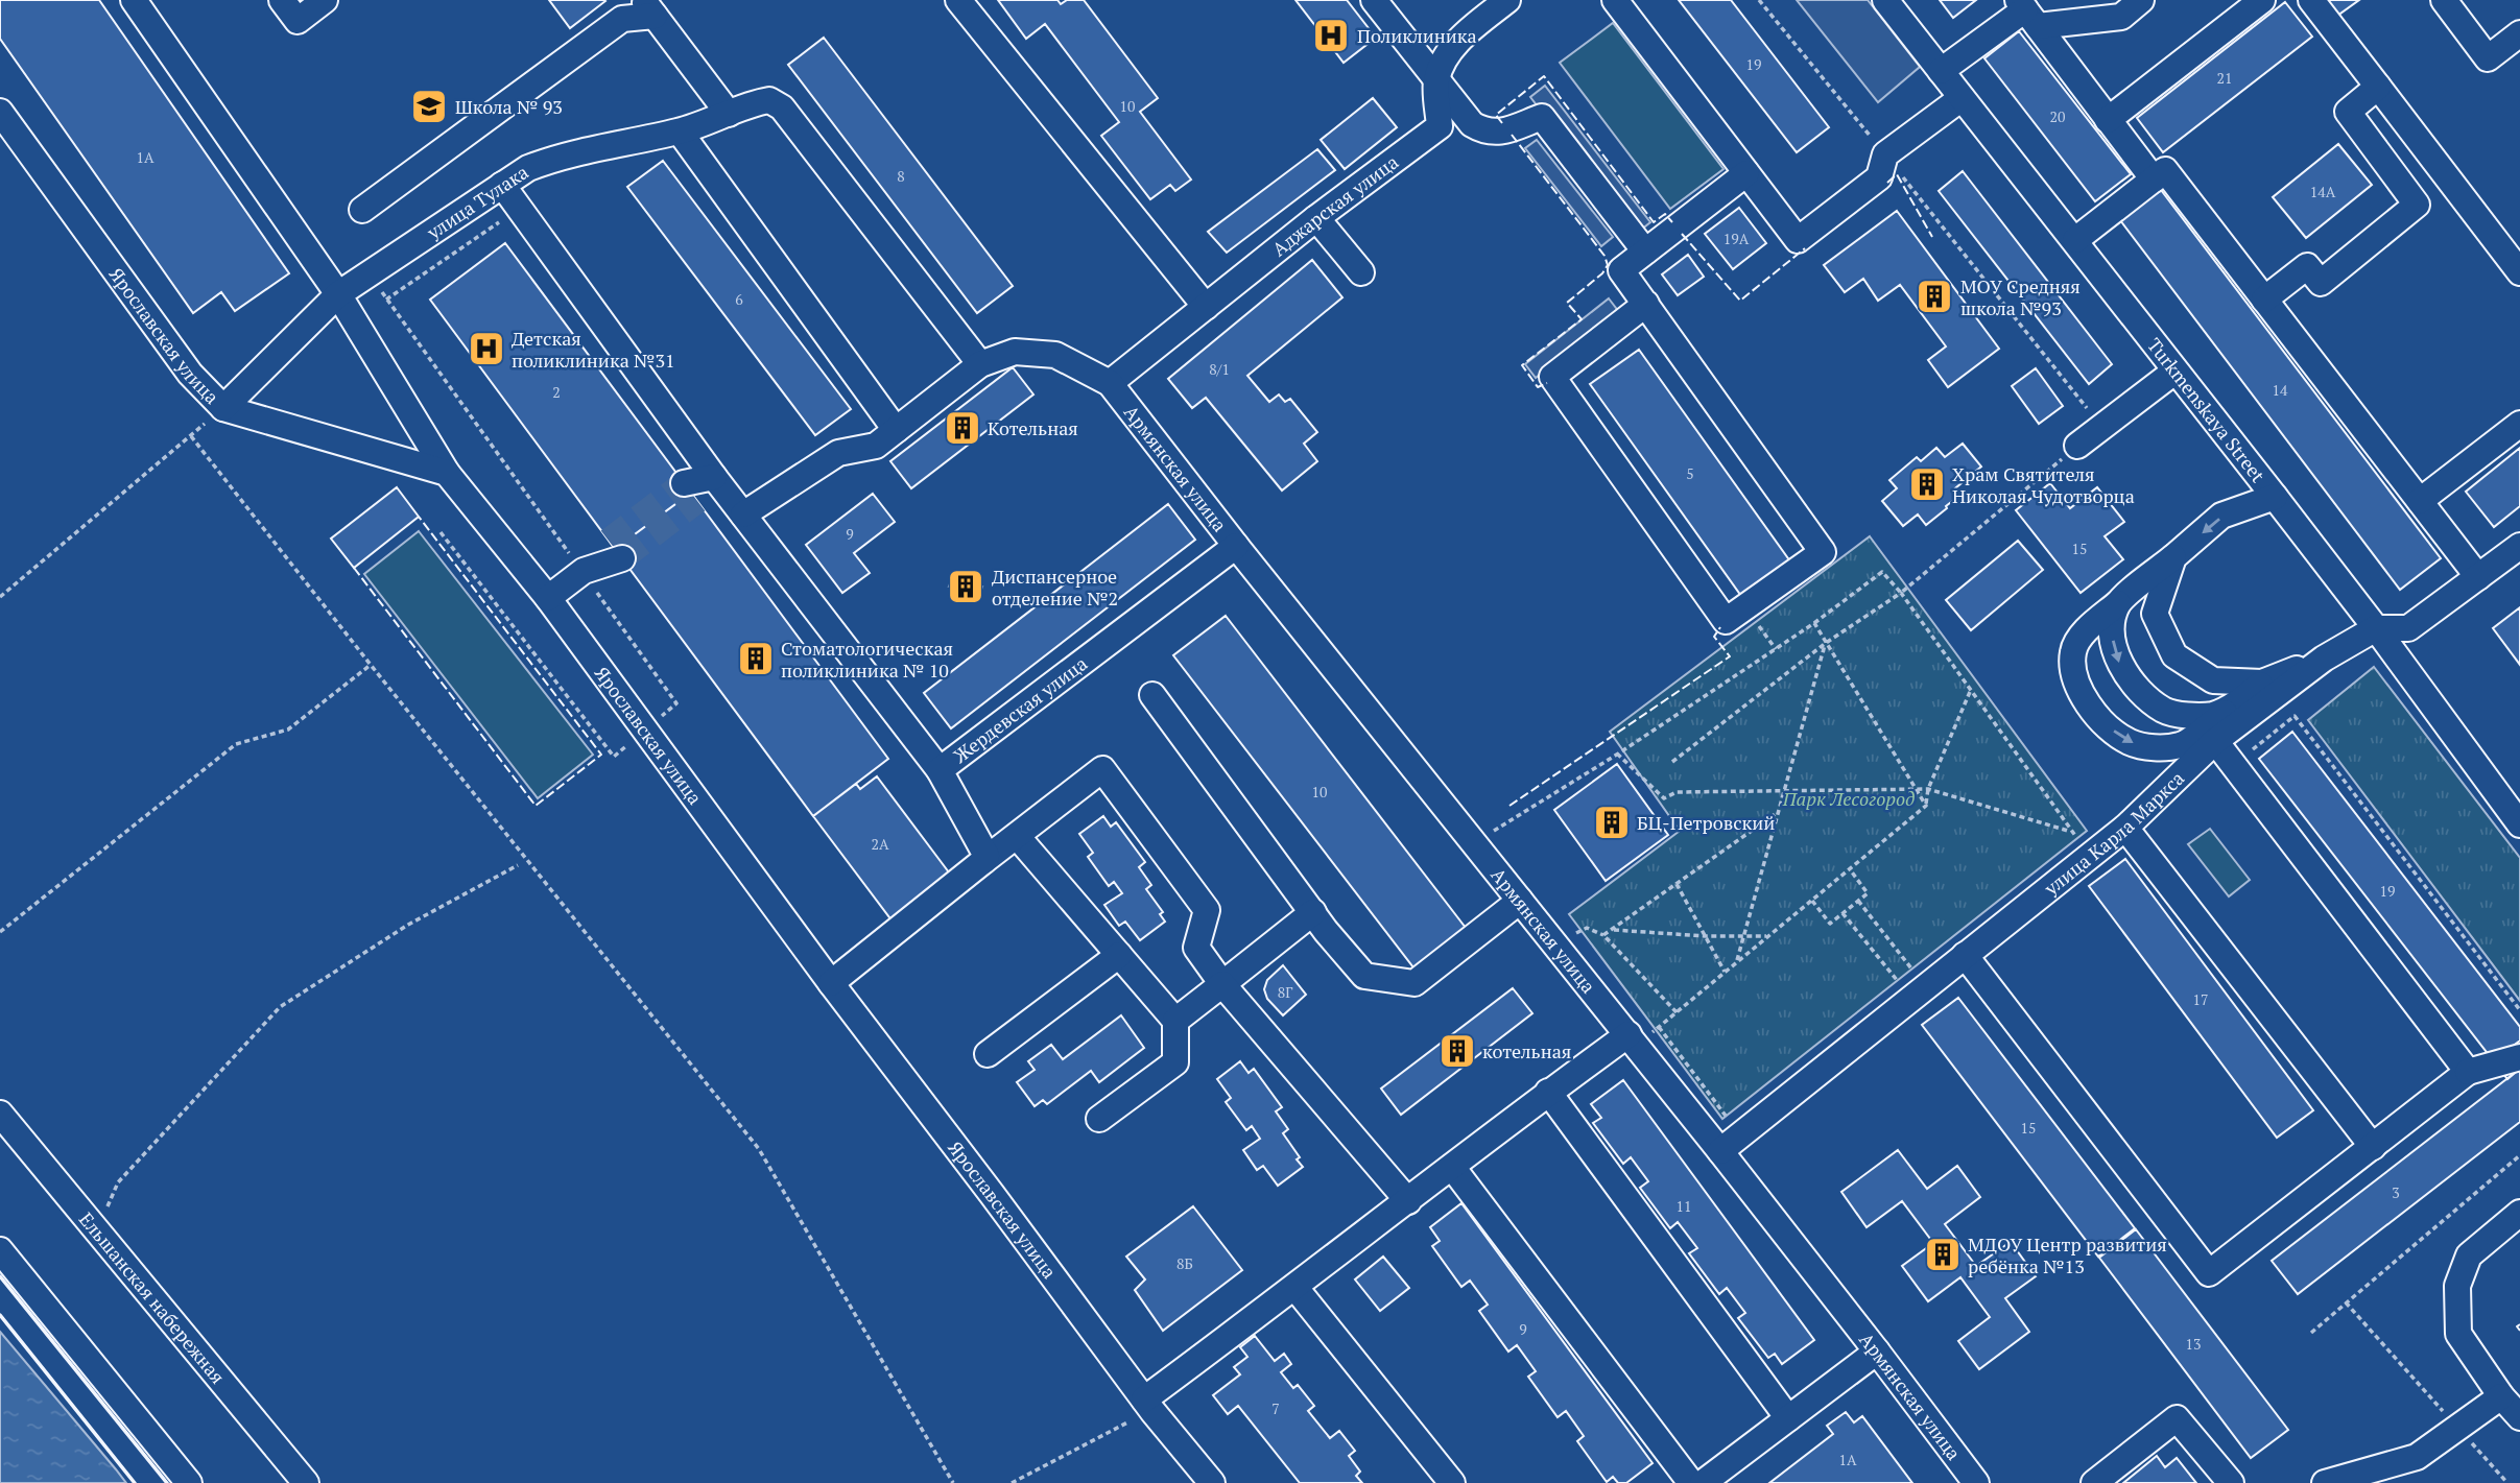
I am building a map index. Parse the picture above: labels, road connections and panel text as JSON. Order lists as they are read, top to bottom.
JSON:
{
  "streets": {
    "street": [
      "улица Тулака",
      "Аджарская улица",
      "Ярославская улица",
      "Turkmenskaya Street",
      "Армянская улица",
      "Жердевская улица",
      "улица Карла Маркса",
      "Ельшанская набережная"
    ]
  },
  "crossings": [
    ["улица Тулака", "Ярославская улица"],
    ["Аджарская улица", "Армянская улица"],
    ["Turkmenskaya Street", "улица Карла Маркса"],
    ["Армянская улица", "Жердевская улица"],
    ["Армянская улица", "улица Карла Маркса"]
  ],
  "parks": ["Парк Лесогород"],
  "places": {
    "hospital": ["Поликлиника", "Детская поликлиника №31"],
    "school or university": ["Школа № 93"],
    "building": [
      "МОУ Средняя школа №93",
      "Котельная",
      "Храм Святителя Николая Чудотворца",
      "Диспансерное отделение №2",
      "Стоматологическая поликлиника № 10",
      "БЦ-Петровский",
      "котельная",
      "МДОУ Центр развития ребёнка №13"
    ]
  },
  "house_numbers": [
    "19",
    "21",
    "10",
    "20",
    "1А",
    "8",
    "14А",
    "19А",
    "6",
    "8/1",
    "14",
    "2",
    "5",
    "9",
    "15",
    "10",
    "2А",
    "19",
    "8Г",
    "17",
    "15",
    "3",
    "11",
    "8Б",
    "9",
    "13",
    "7",
    "1А"
  ]
}
